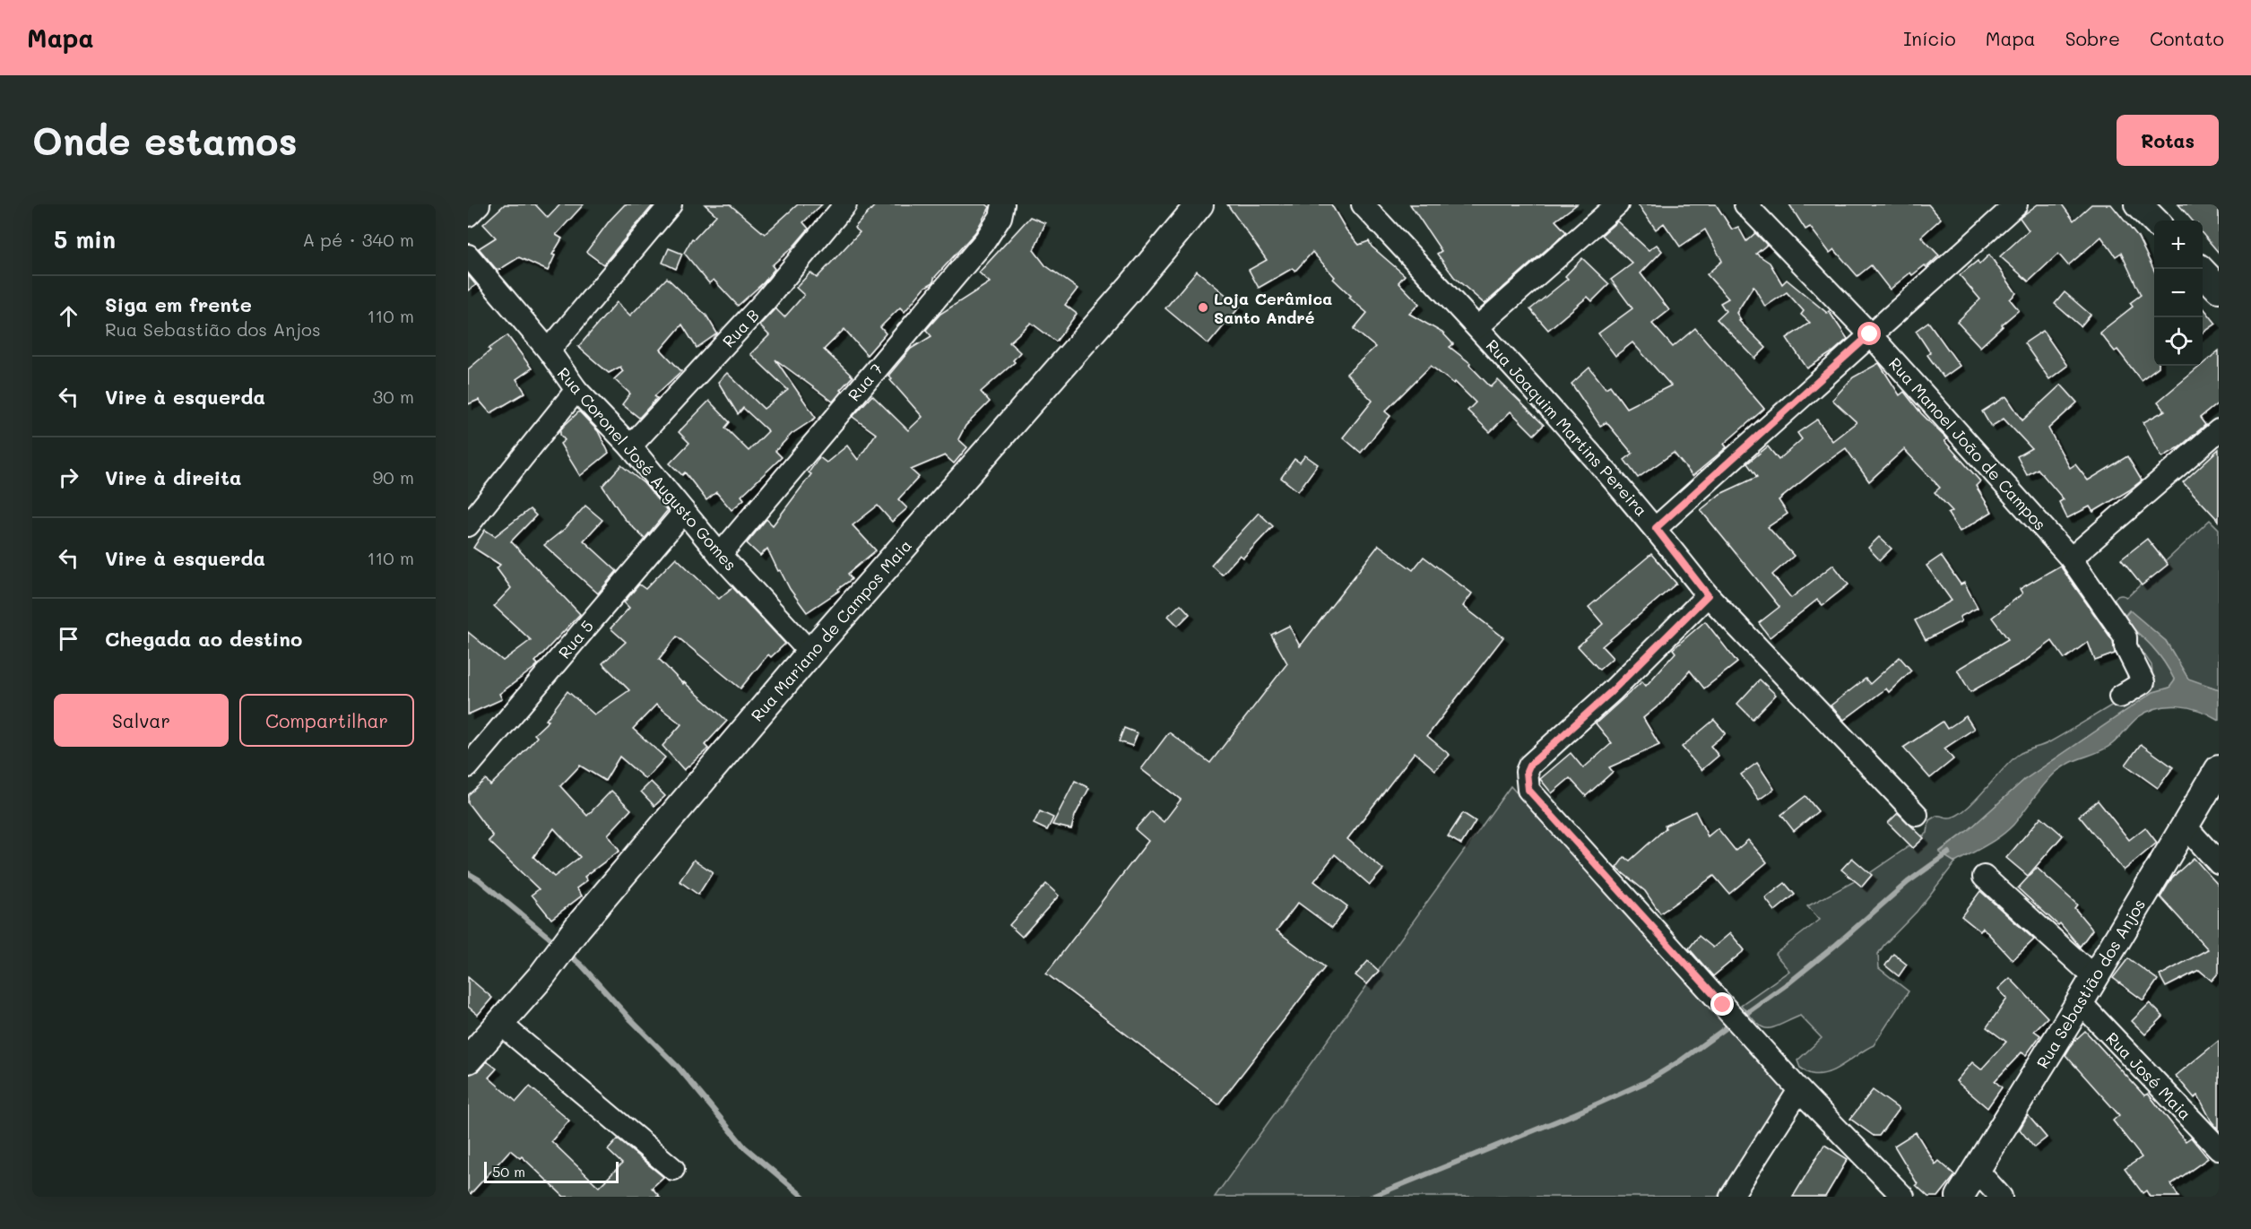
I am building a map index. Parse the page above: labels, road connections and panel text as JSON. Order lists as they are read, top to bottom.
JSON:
{
  "streets": {
    "street": [
      "Rua B",
      "Rua 7",
      "Rua Joaquim Martins Pereira",
      "Rua Manoel João de Campos",
      "Rua Coronel José Augusto Gomes",
      "Rua Mariano de Campos Maia",
      "Rua 5",
      "Rua Sebastião dos Anjos",
      "Rua José Maia"
    ]
  },
  "crossings": [
    ["Rua B", "Rua Coronel José Augusto Gomes"],
    ["Rua 7", "Rua Coronel José Augusto Gomes"],
    ["Rua Coronel José Augusto Gomes", "Rua Mariano de Campos Maia"],
    ["Rua Coronel José Augusto Gomes", "Rua 5"],
    ["Rua Sebastião dos Anjos", "Rua José Maia"]
  ],
  "places": ["Loja Cerâmica Santo André"],
  "scale_bar": "50 m",
  "page": {
    "header": "Mapa",
    "nav": [
      "Início",
      "Mapa",
      "Sobre",
      "Contato"
    ],
    "buttons": [
      "Rotas",
      ["Salvar", "Compartilhar"]
    ],
    "title": "Onde estamos",
    "heading": ["5 min", "A pé · 340 m"],
    "map_buttons": ["+", "−"],
    "list": [
      ["Siga em frente", "Rua Sebastião dos Anjos", "110 m"],
      ["Vire à esquerda", "30 m"],
      ["Vire à direita", "90 m"],
      ["Vire à esquerda", "110 m"],
      "Chegada ao destino"
    ],
    "scale": "50 m"
  }
}
